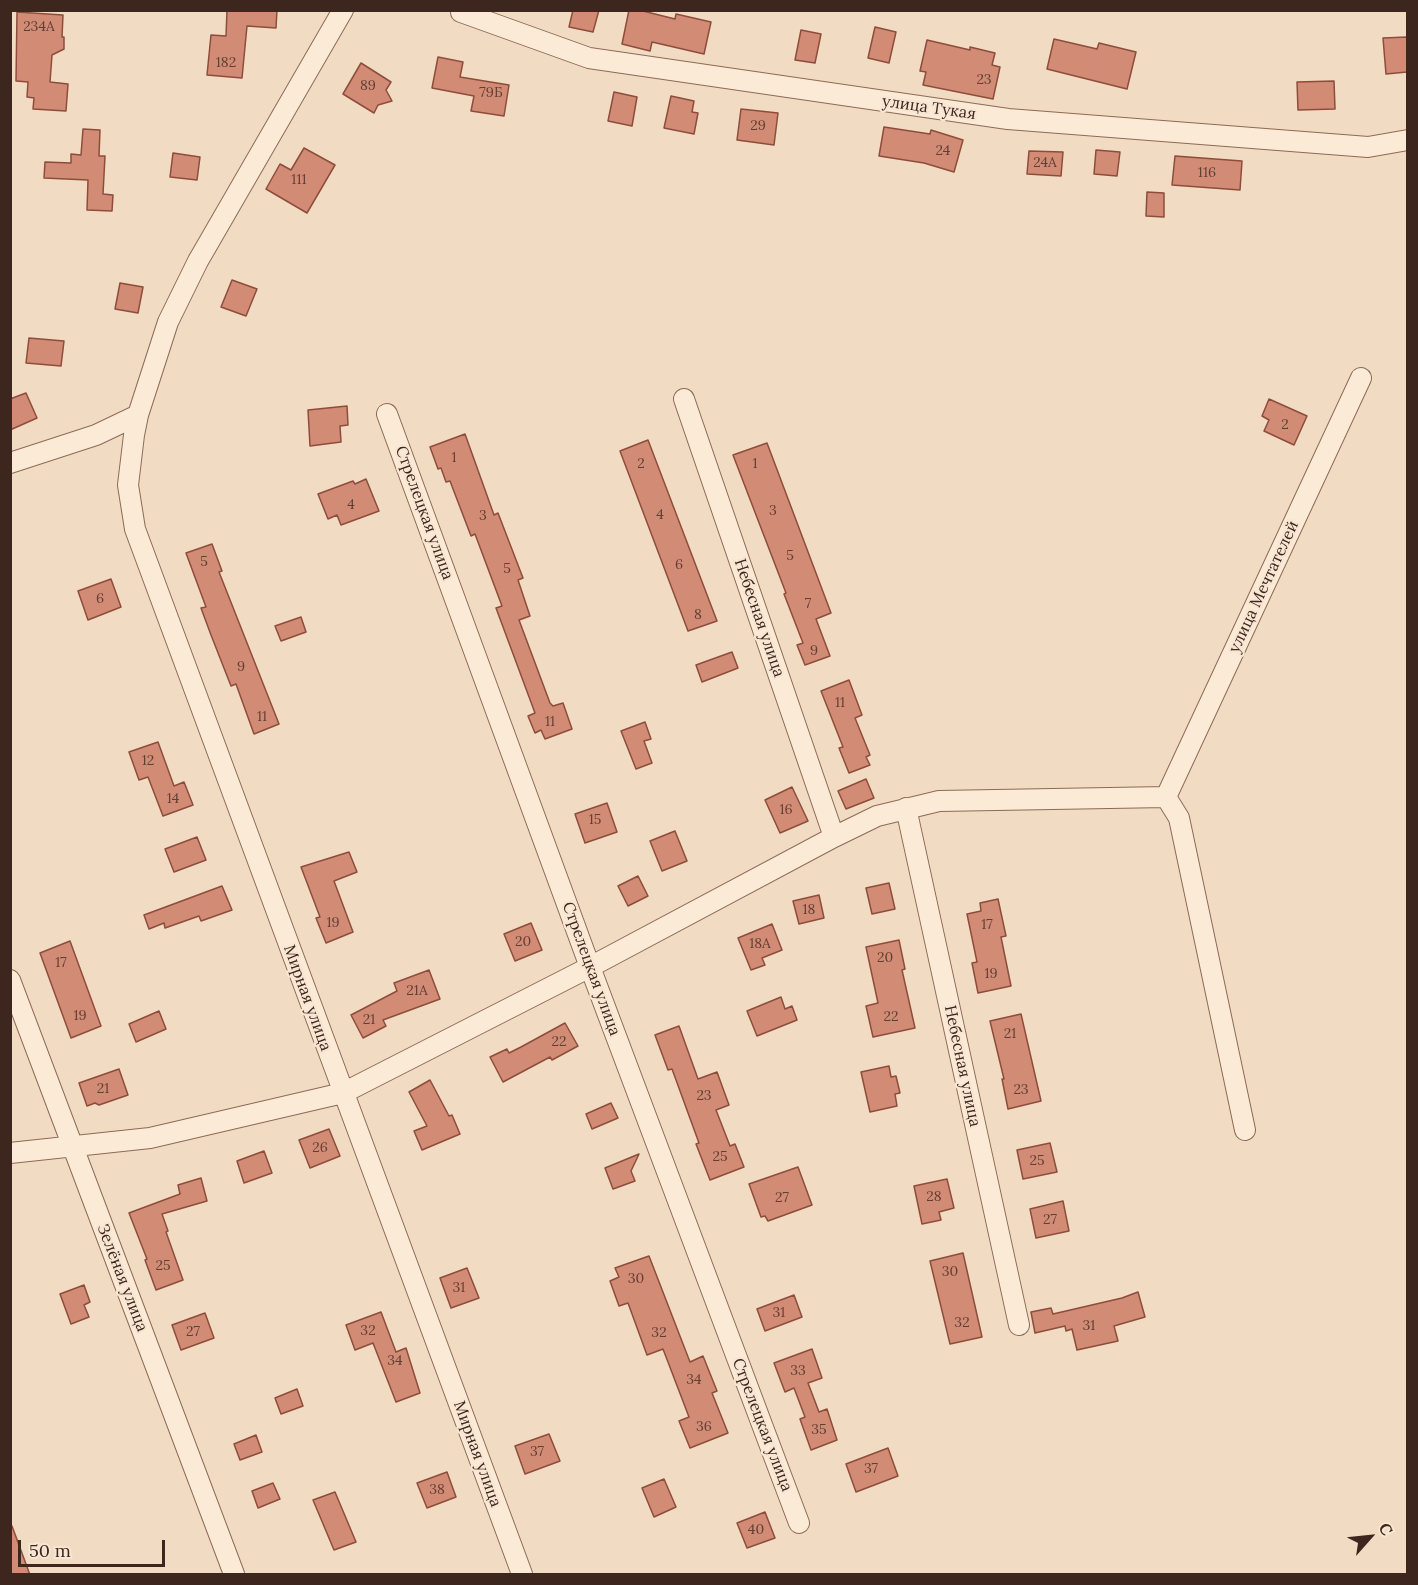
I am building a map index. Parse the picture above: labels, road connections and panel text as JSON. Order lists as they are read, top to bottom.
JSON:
{
  "streets": {
    "street": [
      "улица Тукая",
      "Стрелецкая улица",
      "улица Мечтателей",
      "Небесная улица",
      "Мирная улица",
      "Зелёная улица"
    ]
  },
  "house_numbers": [
    "234А",
    "182",
    "23",
    "89",
    "79Б",
    "29",
    "24",
    "24А",
    "116",
    "111",
    "2",
    "1",
    "2",
    "1",
    "4",
    "3",
    "4",
    "3",
    "5",
    "5",
    "6",
    "5",
    "6",
    "7",
    "8",
    "9",
    "9",
    "11",
    "11",
    "11",
    "12",
    "14",
    "16",
    "15",
    "18",
    "19",
    "17",
    "20",
    "18А",
    "20",
    "17",
    "19",
    "21А",
    "19",
    "22",
    "21",
    "21",
    "22",
    "21",
    "23",
    "23",
    "26",
    "25",
    "25",
    "28",
    "27",
    "27",
    "25",
    "30",
    "30",
    "31",
    "31",
    "32",
    "31",
    "32",
    "27",
    "32",
    "34",
    "33",
    "34",
    "36",
    "35",
    "37",
    "37",
    "38",
    "40"
  ],
  "scale_bar": "50 m",
  "north": "top right"
}
